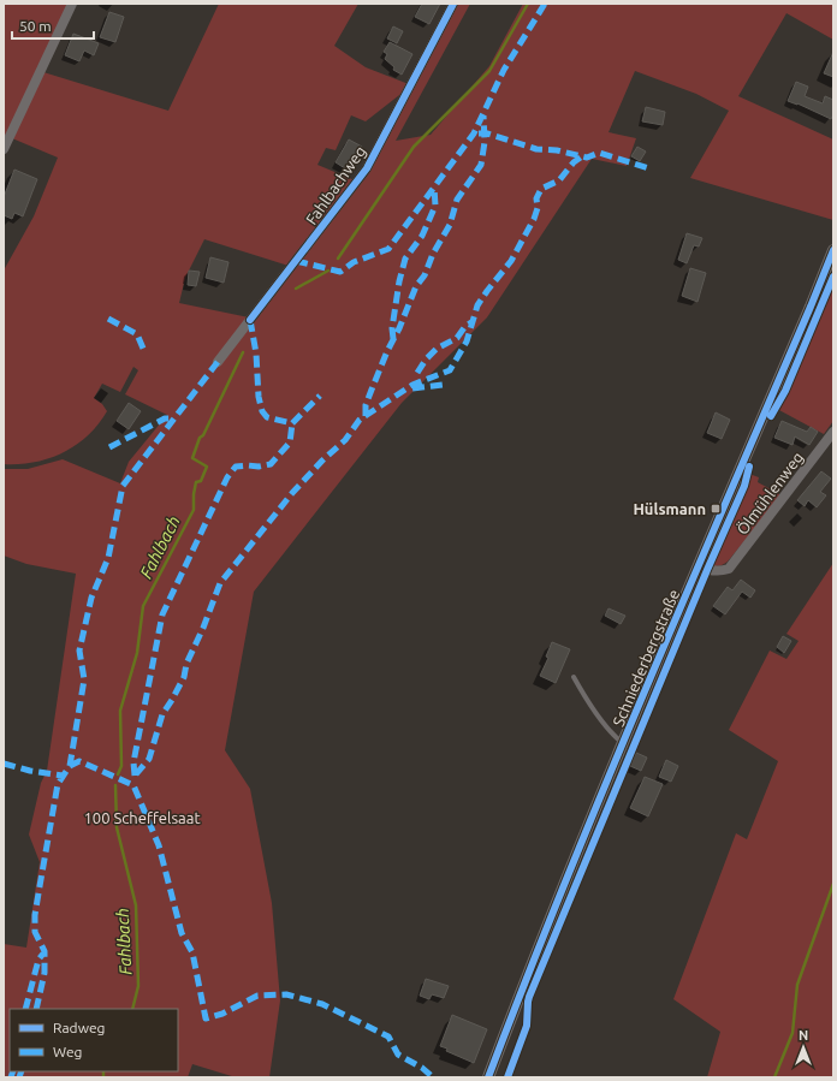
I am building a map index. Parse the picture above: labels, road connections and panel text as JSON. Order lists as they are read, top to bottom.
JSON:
{
  "streets": {
    "street": ["Fahlbachweg", "Ölmühlenweg", "Schniederbergstraße"]
  },
  "crossings": [
    ["Ölmühlenweg", "Schniederbergstraße"]
  ],
  "water": ["Fahlbach"],
  "parks": ["100 Scheffelsaat"],
  "places": {
    "transit": ["Hülsmann"]
  },
  "legend": ["Radweg", "Weg"],
  "scale_bar": "50 m",
  "north": "top"
}
